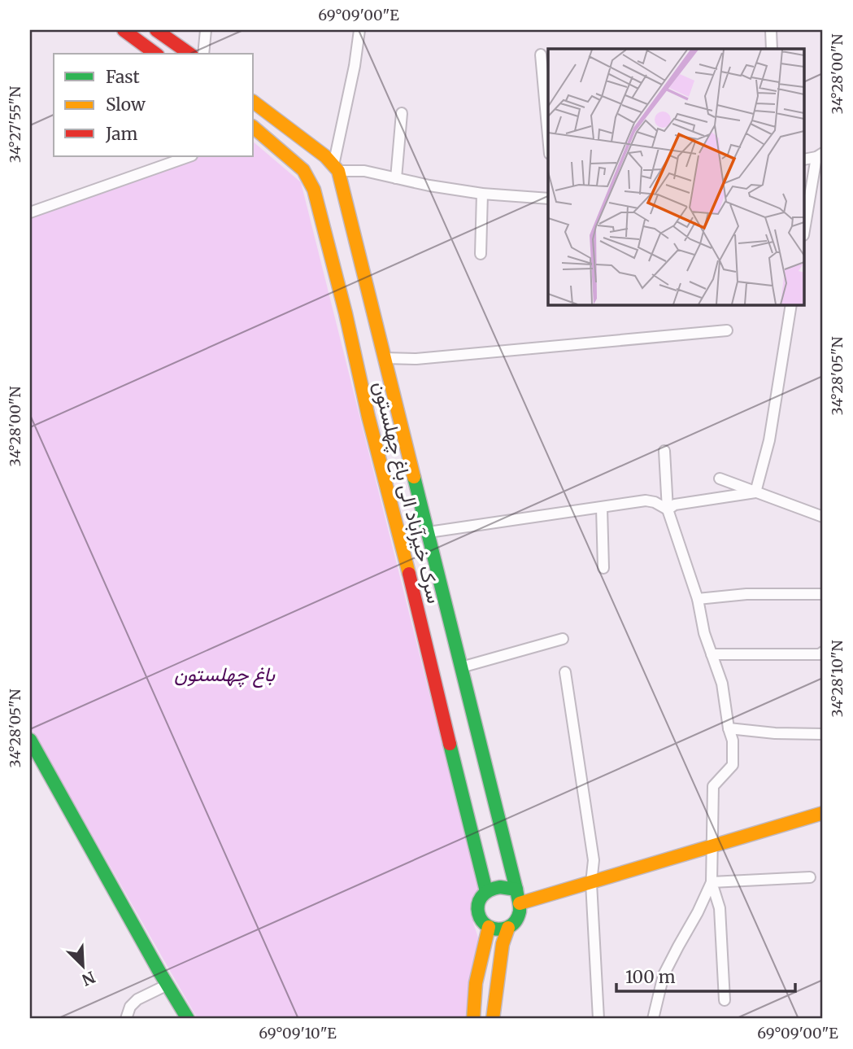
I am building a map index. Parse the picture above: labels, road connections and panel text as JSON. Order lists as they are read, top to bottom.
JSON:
{
  "streets": {
    "main road": ["سرک خیرآباد الی باغ چهلستون"]
  },
  "parks": ["باغ چهلستون"],
  "legend": ["Fast", "Slow", "Jam"],
  "scale_bar": "100 m",
  "north": "bottom right",
  "coordinates": [
    "69°09'00\"E",
    "34°28'00\"N",
    "34°27'55\"N",
    "34°28'05\"N",
    "34°28'10\"N",
    "69°09'10\"E"
  ]
}
